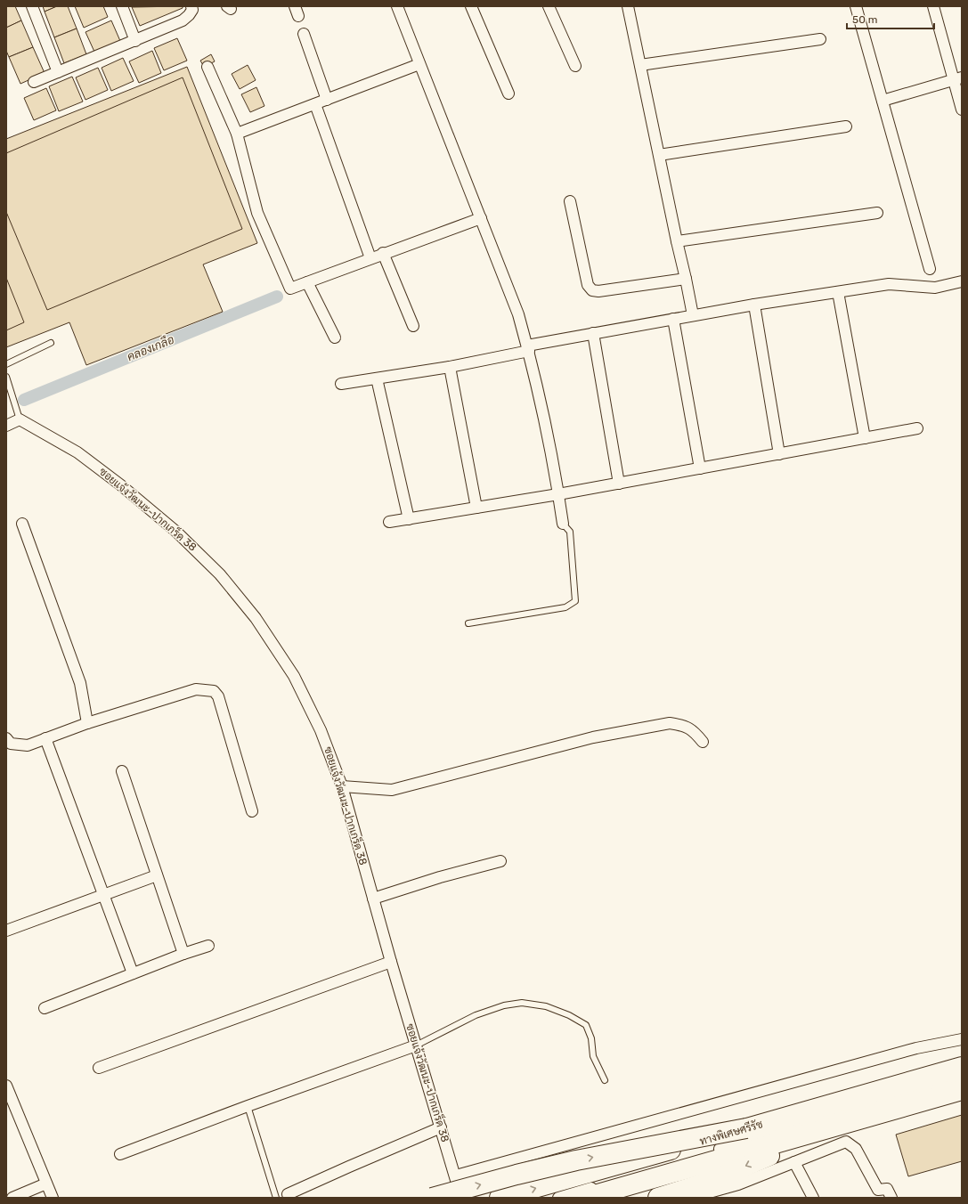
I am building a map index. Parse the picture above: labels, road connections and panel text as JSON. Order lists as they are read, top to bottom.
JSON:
{
  "streets": {
    "highway": ["ทางพิเศษศรีรัช"],
    "street": ["ซอยแจ้งวัฒนะ-ปากเกร็ด 38"]
  },
  "water": ["คลองเกลือ"],
  "scale_bar": "50 m"
}
